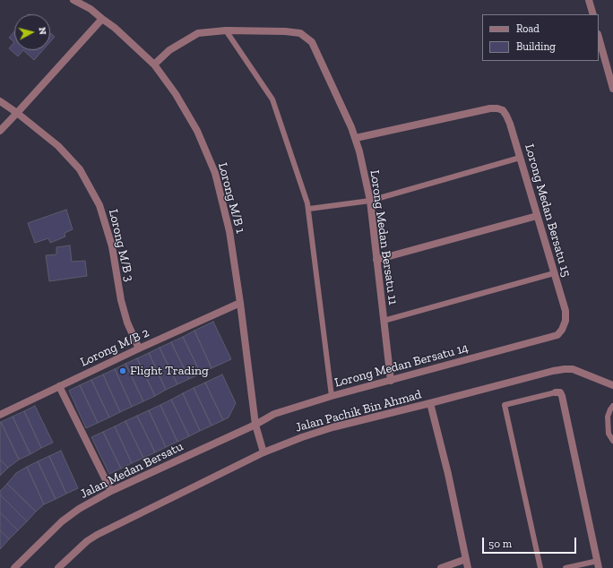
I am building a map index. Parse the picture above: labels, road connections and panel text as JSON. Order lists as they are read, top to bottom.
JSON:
{
  "streets": {
    "street": [
      "Lorong M/B 1",
      "Lorong Medan Bersatu 15",
      "Lorong Medan Bersatu 11",
      "Lorong M/B 3",
      "Lorong M/B 2",
      "Lorong Medan Bersatu 14",
      "Jalan Pachik Bin Ahmad",
      "Jalan Medan Bersatu"
    ]
  },
  "crossings": [
    ["Lorong M/B 1", "Lorong Medan Bersatu 11"],
    ["Lorong M/B 1", "Lorong M/B 2"],
    ["Lorong M/B 1", "Lorong Medan Bersatu 14"],
    ["Lorong M/B 1", "Jalan Pachik Bin Ahmad"],
    ["Lorong M/B 1", "Jalan Medan Bersatu"],
    ["Lorong Medan Bersatu 15", "Lorong Medan Bersatu 11"],
    ["Lorong Medan Bersatu 15", "Lorong Medan Bersatu 14"],
    ["Lorong Medan Bersatu 11", "Lorong Medan Bersatu 14"],
    ["Lorong M/B 3", "Lorong M/B 2"],
    ["Lorong Medan Bersatu 14", "Jalan Medan Bersatu"]
  ],
  "places": ["Flight Trading"],
  "legend": ["Road", "Building"],
  "scale_bar": "50 m",
  "north": "right"
}
